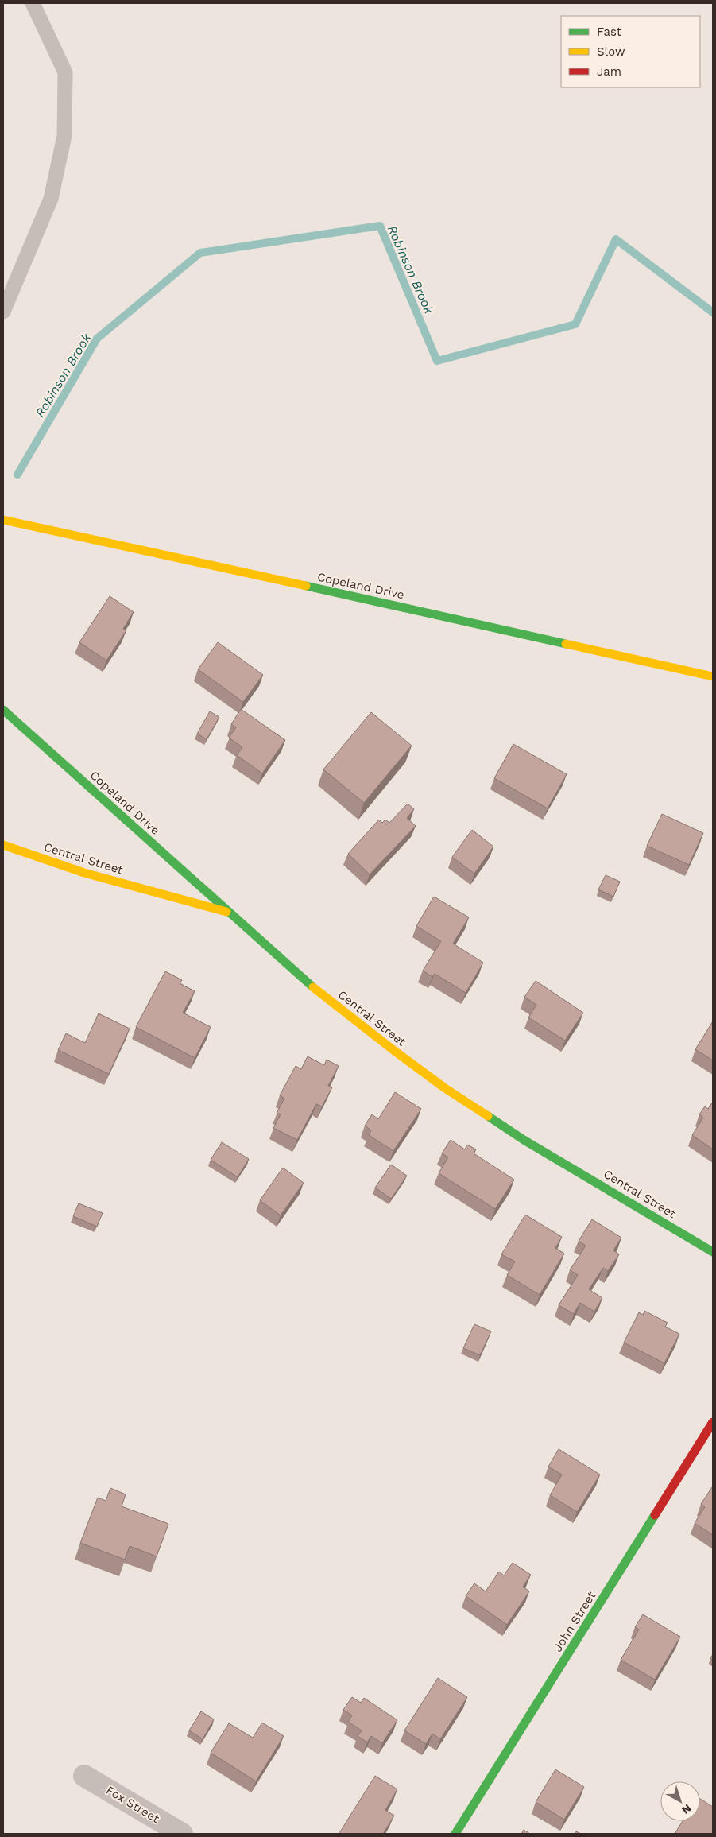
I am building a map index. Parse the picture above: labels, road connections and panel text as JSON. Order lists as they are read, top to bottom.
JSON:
{
  "streets": {
    "street": [
      "Copeland Drive",
      "Central Street",
      "John Street",
      "Fox Street"
    ]
  },
  "crossings": [
    ["Copeland Drive", "Central Street"]
  ],
  "water": ["Robinson Brook"],
  "legend": ["Fast", "Slow", "Jam"],
  "north": "bottom right"
}
